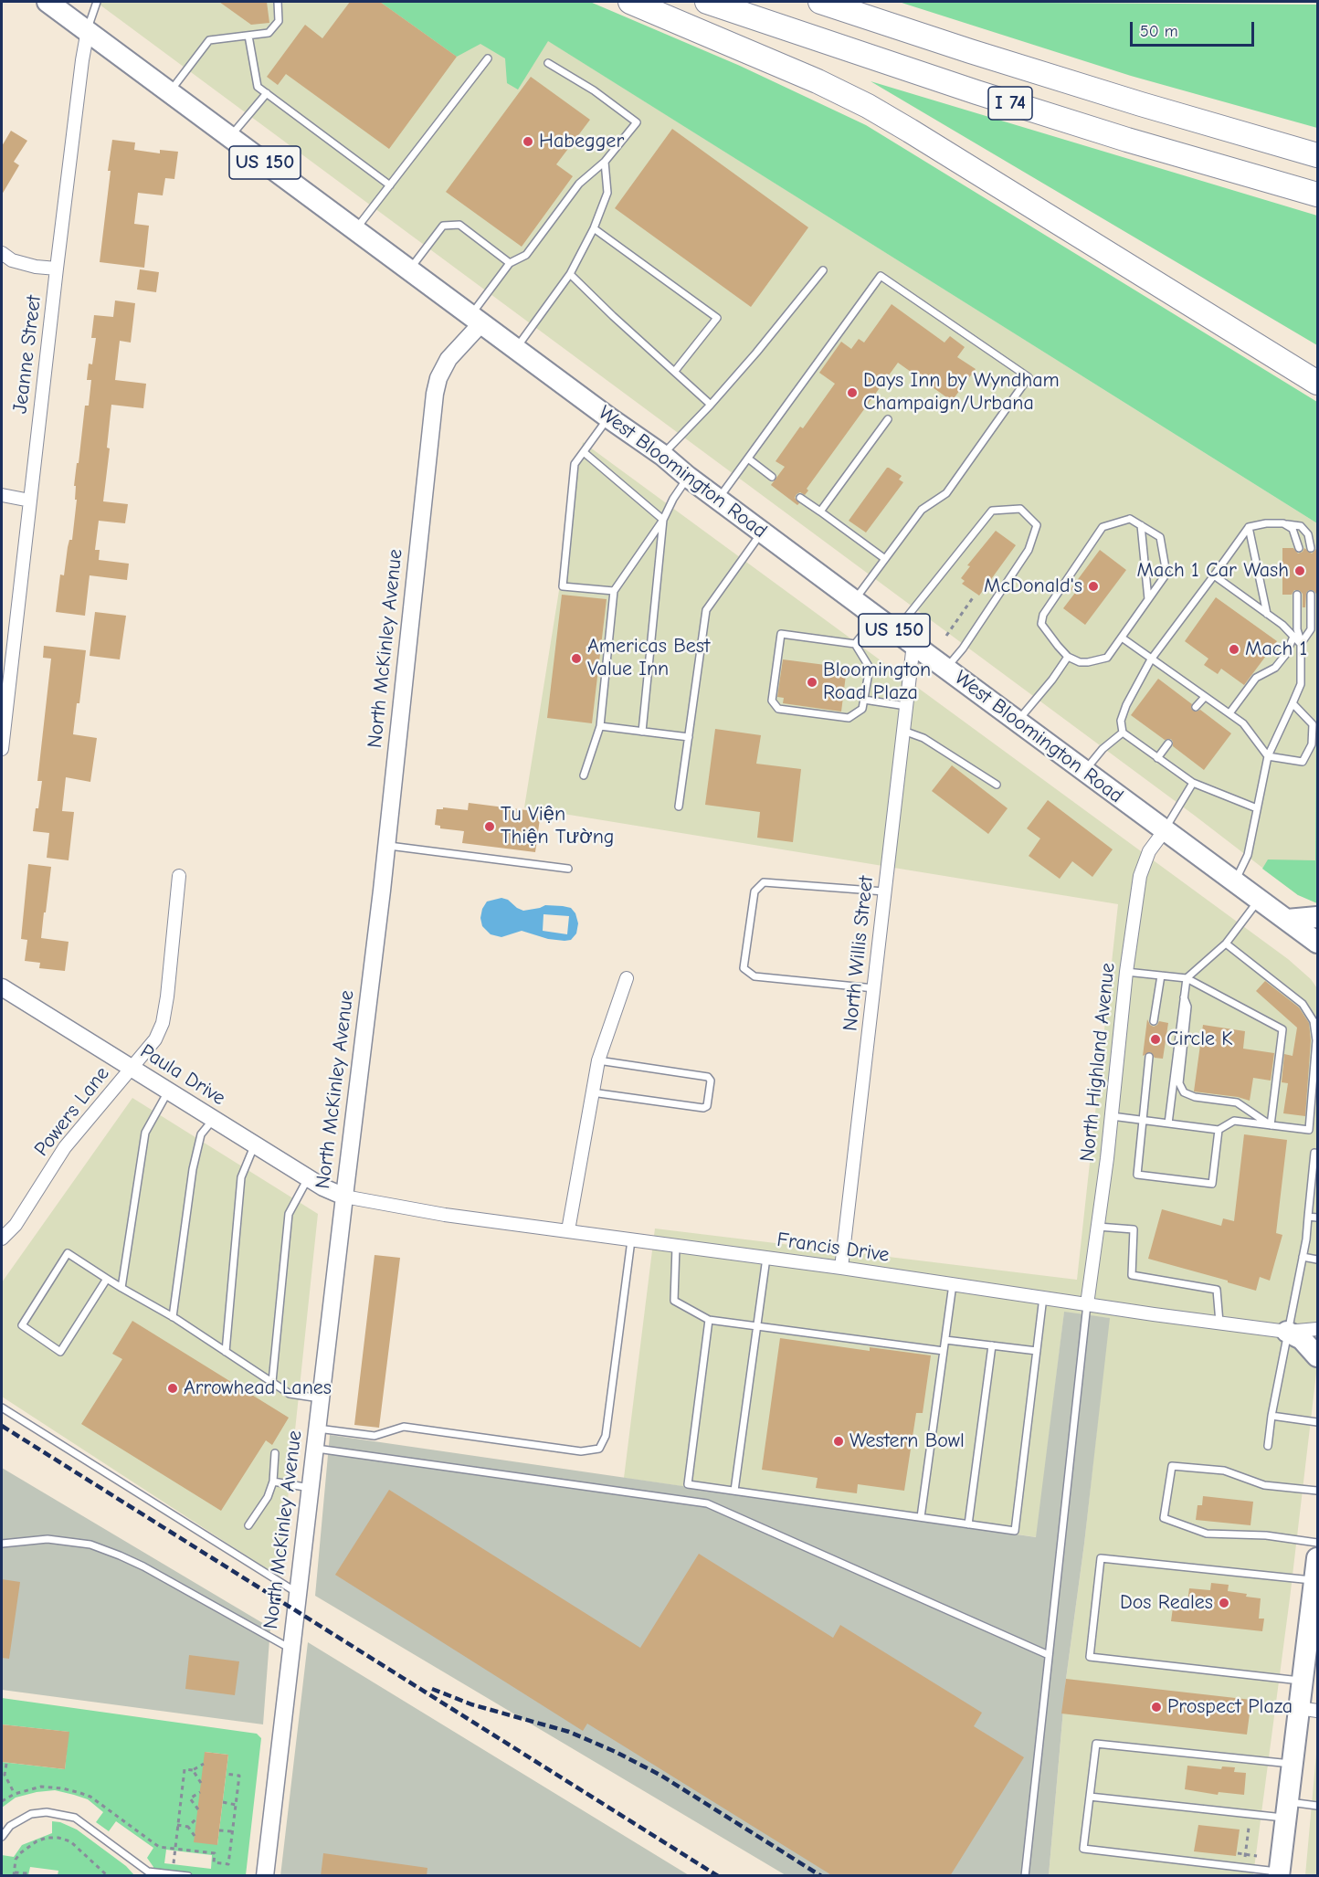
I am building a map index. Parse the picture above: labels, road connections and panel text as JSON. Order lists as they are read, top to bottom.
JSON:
{
  "streets": {
    "highway": ["I 74"],
    "main road": ["US 150", "West Bloomington Road"],
    "street": [
      "Jeanne Street",
      "North McKinley Avenue",
      "North Willis Street",
      "North Highland Avenue",
      "Paula Drive",
      "Powers Lane",
      "Francis Drive"
    ]
  },
  "crossings": [
    ["Jeanne Street", "West Bloomington Road"],
    ["West Bloomington Road", "North McKinley Avenue"],
    ["West Bloomington Road", "North Willis Street"],
    ["West Bloomington Road", "North Highland Avenue"],
    ["North McKinley Avenue", "Paula Drive"],
    ["North McKinley Avenue", "Francis Drive"],
    ["North Willis Street", "Francis Drive"],
    ["North Highland Avenue", "Francis Drive"],
    ["Paula Drive", "Powers Lane"],
    ["Paula Drive", "Francis Drive"]
  ],
  "places": [
    "Habegger",
    "Days Inn by Wyndham Champaign/Urbana",
    "Mach 1 Car Wash",
    "McDonald's",
    "Mach 1",
    "Americas Best Value Inn",
    "Bloomington Road Plaza",
    "Tu Viện Thiện Tường",
    "Circle K",
    "Arrowhead Lanes",
    "Western Bowl",
    "Dos Reales",
    "Prospect Plaza"
  ],
  "scale_bar": "50 m"
}
